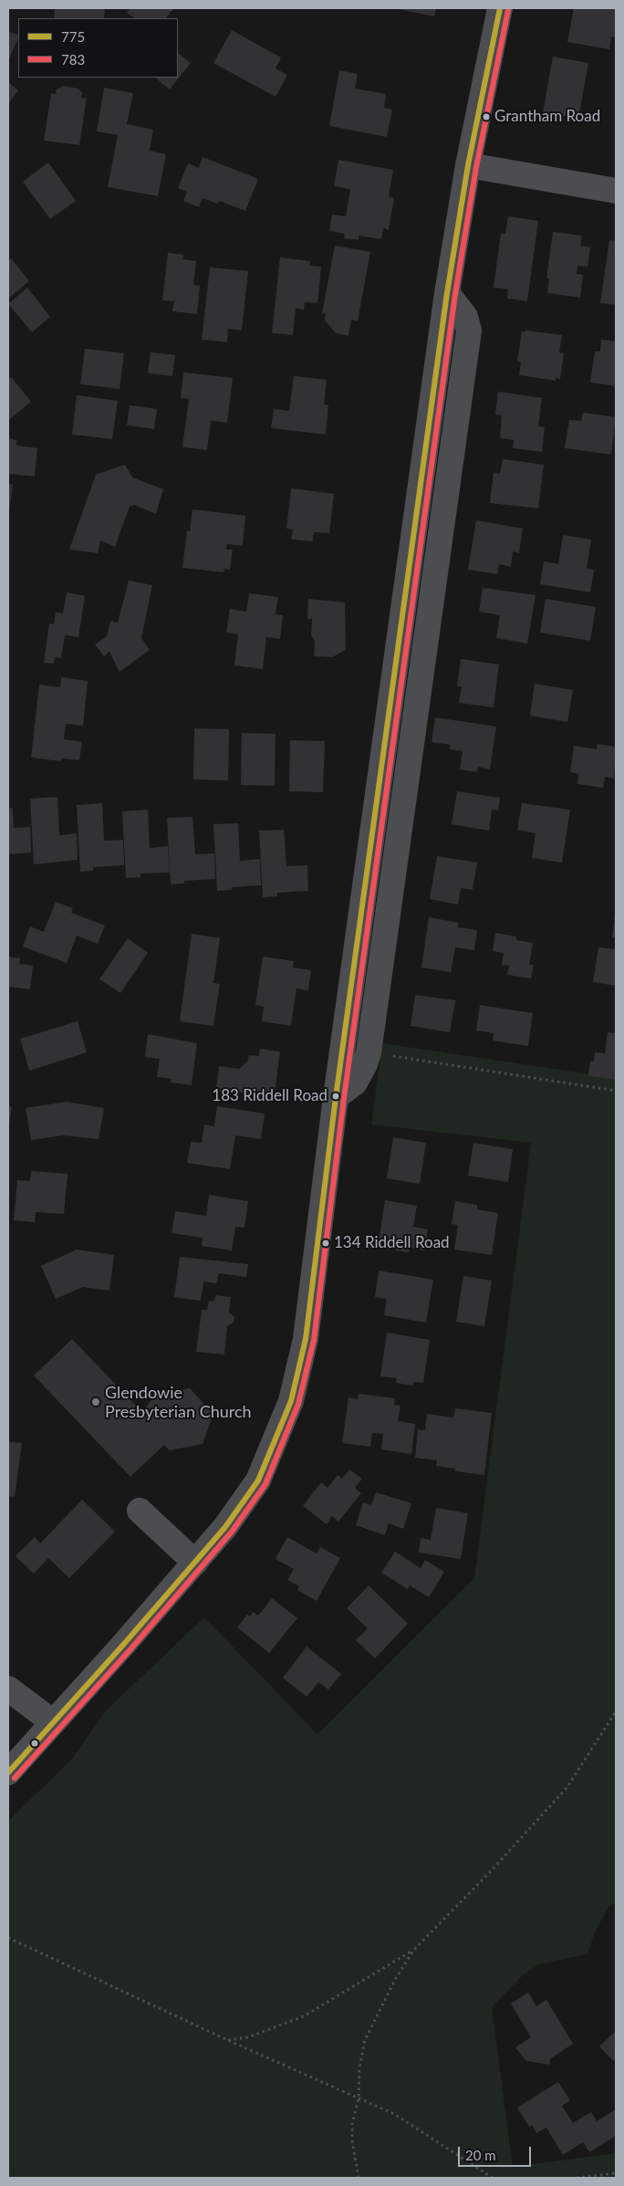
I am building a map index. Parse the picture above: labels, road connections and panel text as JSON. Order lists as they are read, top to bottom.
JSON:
{
  "places": [
    "Grantham Road",
    "183 Riddell Road",
    "134 Riddell Road",
    "Glendowie Presbyterian Church"
  ],
  "lines": ["transit line 775", "transit line 783"],
  "legend": ["775", "783"],
  "scale_bar": "20 m"
}
